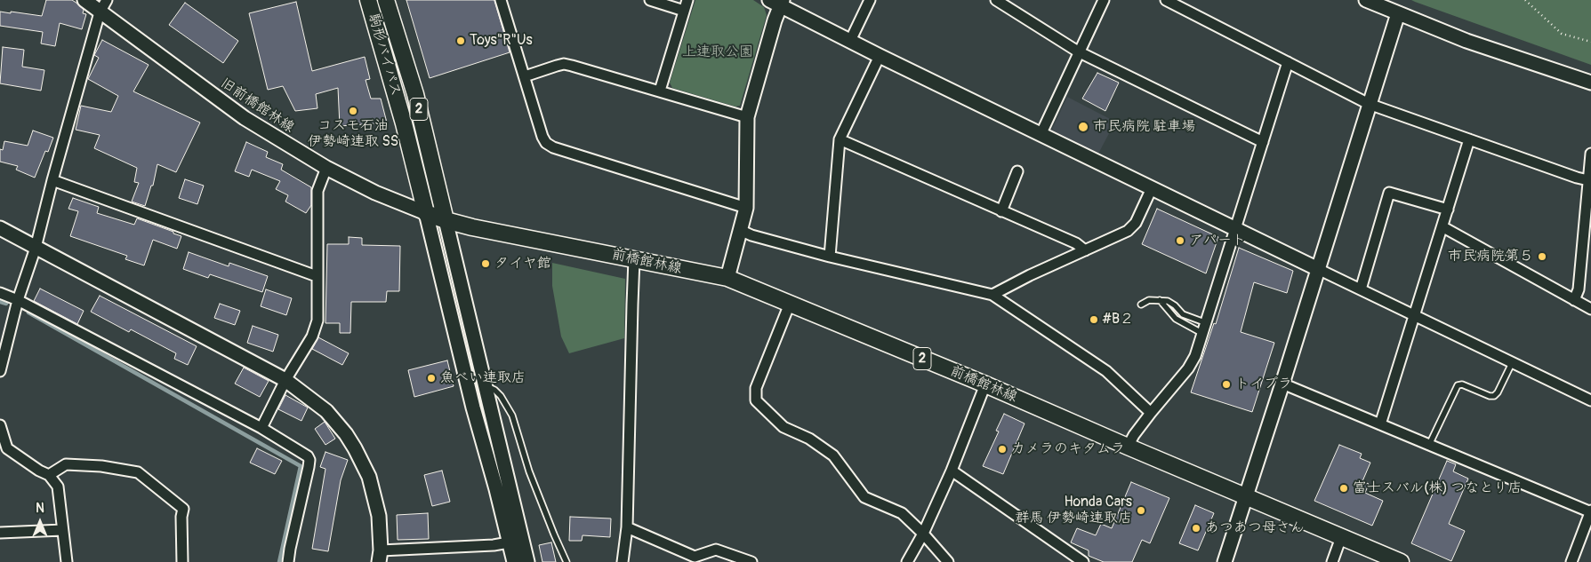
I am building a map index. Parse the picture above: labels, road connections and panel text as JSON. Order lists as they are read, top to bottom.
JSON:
{
  "streets": {
    "main road": ["駒形バイパス", "2", "前橋館林線"],
    "street": ["旧前橋館林線"]
  },
  "crossings": [
    ["駒形バイパス", "旧前橋館林線"],
    ["駒形バイパス", "前橋館林線"],
    ["旧前橋館林線", "前橋館林線"]
  ],
  "parks": ["上連取公園"],
  "places": [
    "Toys\"R\"Us",
    "コスモ石油 伊勢崎連取 SS",
    "市民病院 駐車場",
    "アパート",
    "市民病院第５",
    "タイヤ館",
    "#B２",
    "魚べい連取店",
    "トイプラ",
    "カメラのキタムラ",
    "富士スバル(株) つなとり店",
    "Honda Cars 群馬 伊勢崎連取店",
    "あつあつ母さん"
  ],
  "north": "top"
}
